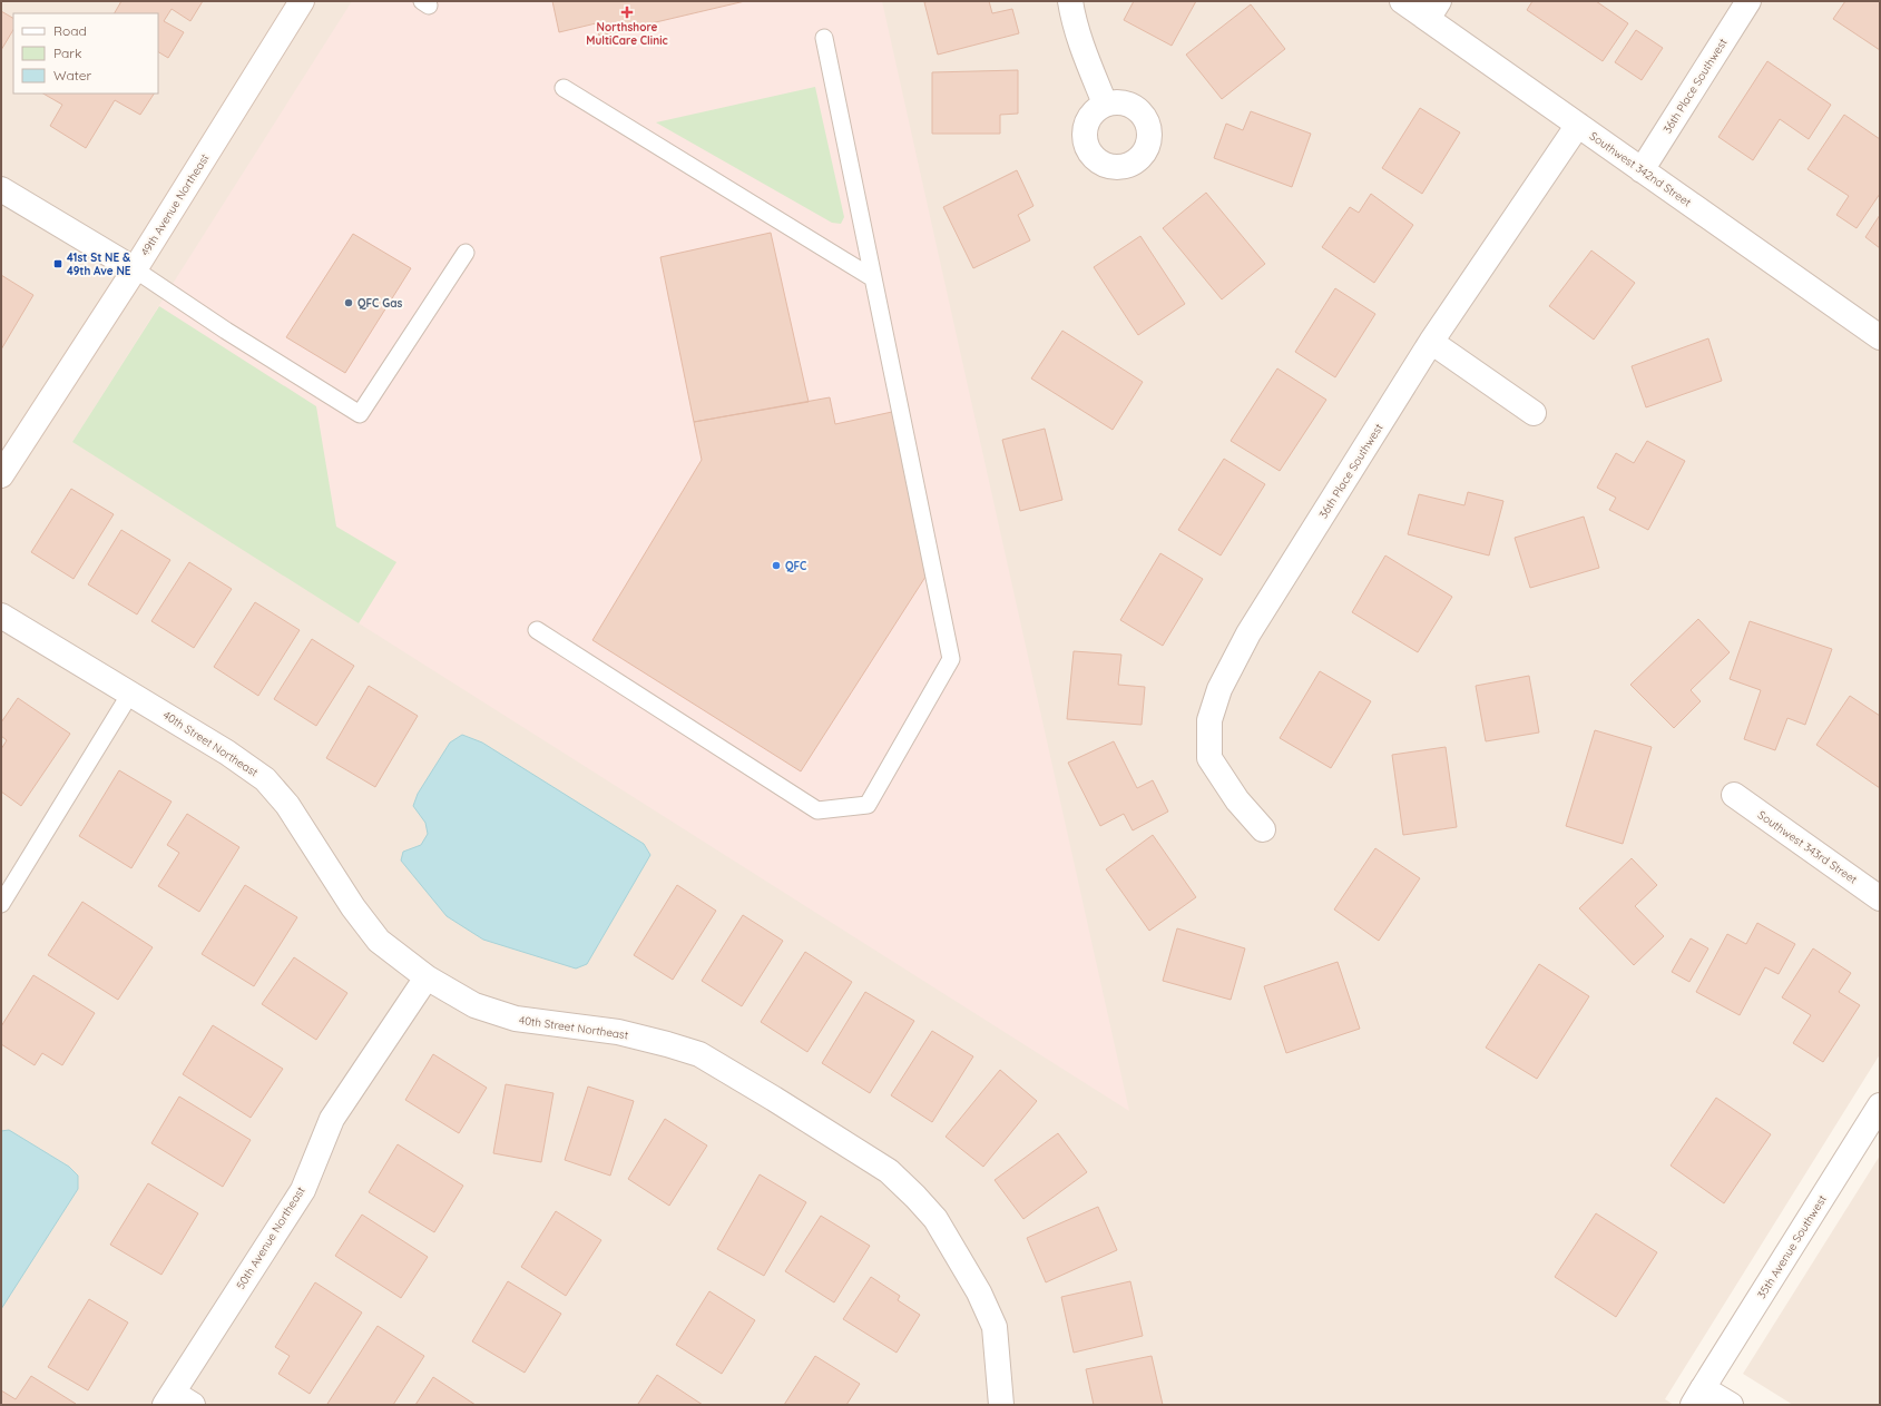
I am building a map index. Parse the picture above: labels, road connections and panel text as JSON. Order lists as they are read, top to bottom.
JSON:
{
  "streets": {
    "street": [
      "36th Place Southwest",
      "Southwest 342nd Street",
      "49th Avenue Northeast",
      "40th Street Northeast",
      "Southwest 343rd Street",
      "50th Avenue Northeast",
      "35th Avenue Southwest"
    ]
  },
  "crossings": [
    ["36th Place Southwest", "Southwest 342nd Street"],
    ["40th Street Northeast", "50th Avenue Northeast"]
  ],
  "places": {
    "health": ["Northshore MultiCare Clinic"],
    "transit": ["41st St NE & 49th Ave NE"],
    "other": ["QFC Gas", "QFC"]
  },
  "legend": ["Road", "Park", "Water"]
}
